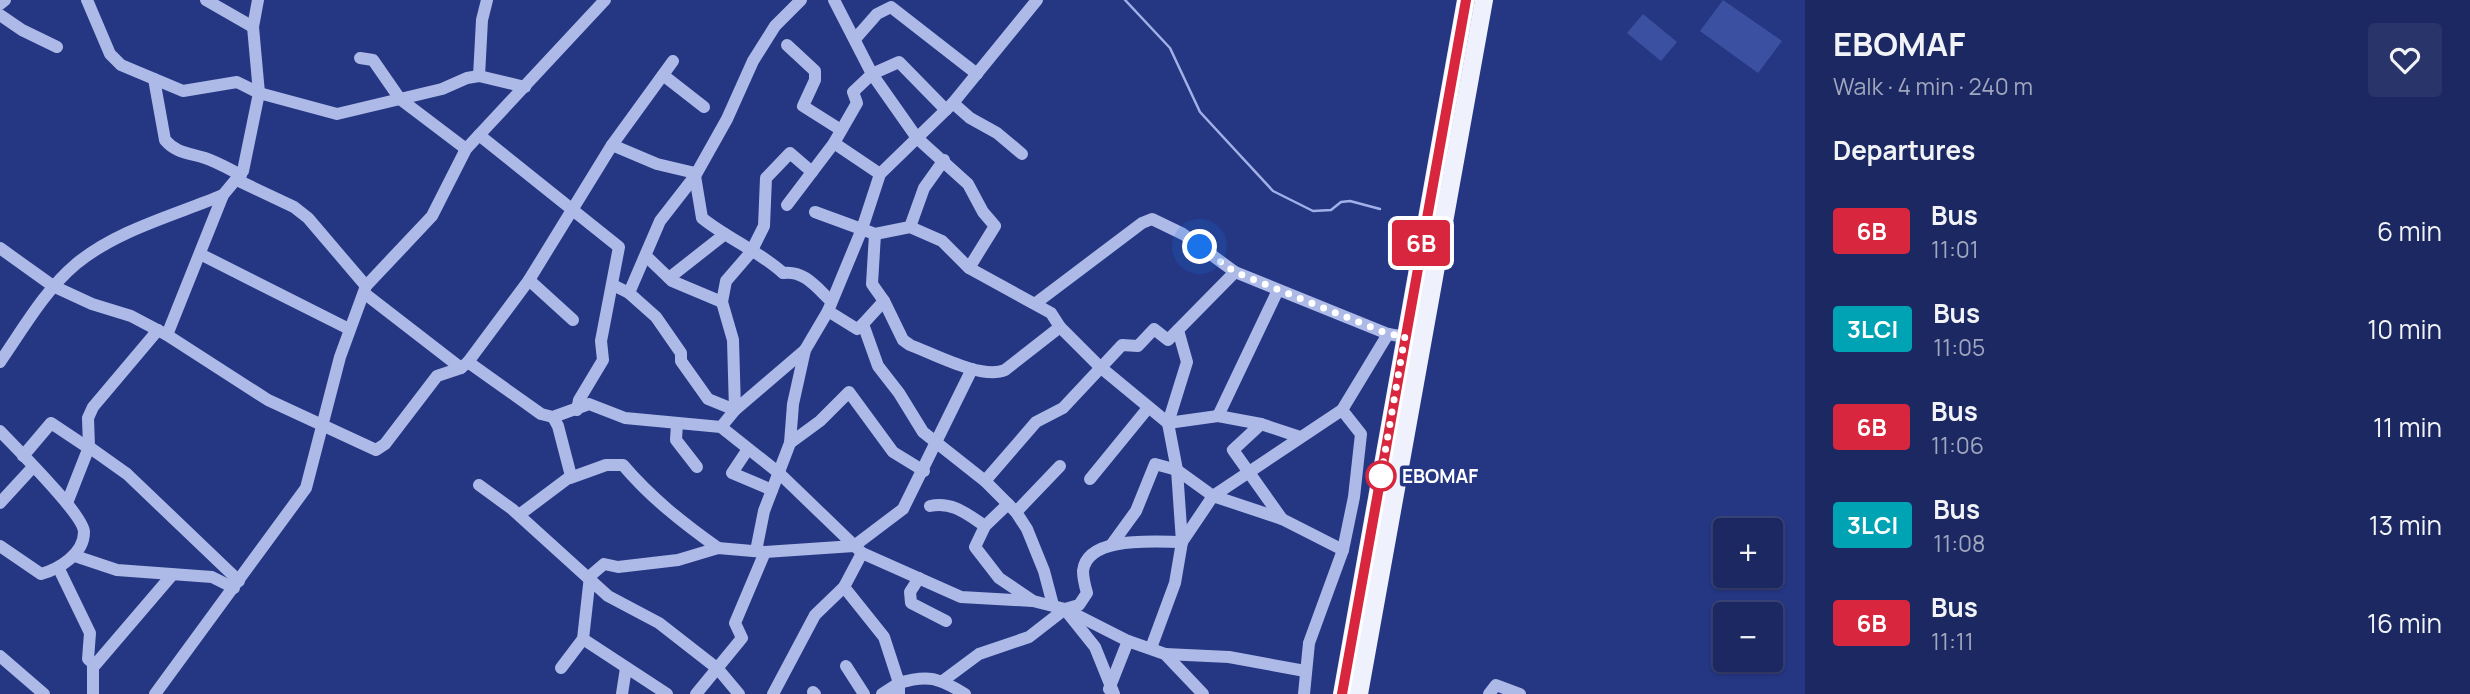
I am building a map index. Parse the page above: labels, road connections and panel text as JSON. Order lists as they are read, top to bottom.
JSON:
{
  "places": ["EBOMAF"],
  "lines": ["bus line 6B"],
  "page": {
    "on_map": "6B",
    "heading": [
      ["EBOMAF", "Walk · 4 min · 240 m"],
      "Departures"
    ],
    "list": [
      {
        "mark": "6B",
        "name": "Bus",
        "note": "11:01",
        "value": "6 min"
      },
      {
        "mark": "3LCI",
        "name": "Bus",
        "note": "11:05",
        "value": "10 min"
      },
      {
        "mark": "6B",
        "name": "Bus",
        "note": "11:06",
        "value": "11 min"
      },
      {
        "mark": "3LCI",
        "name": "Bus",
        "note": "11:08",
        "value": "13 min"
      },
      {
        "mark": "6B",
        "name": "Bus",
        "note": "11:11",
        "value": "16 min"
      }
    ],
    "map_buttons": ["+", "−"]
  }
}
